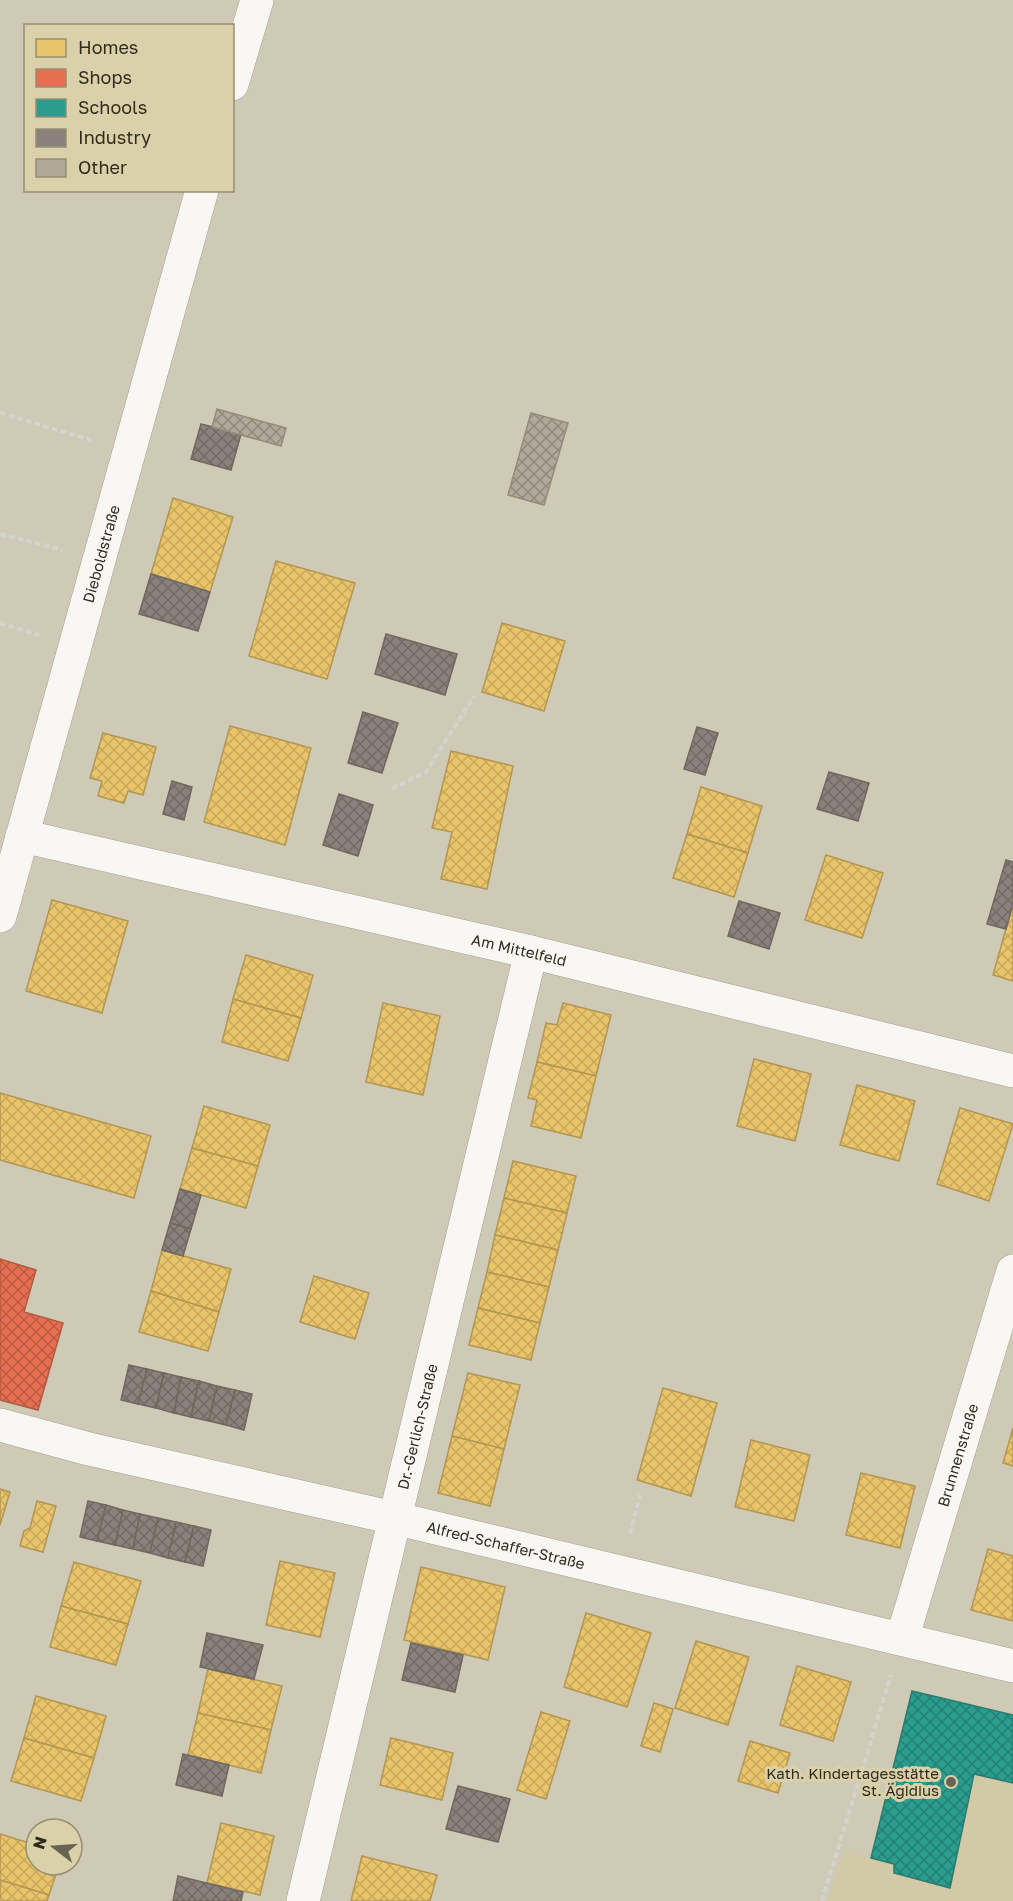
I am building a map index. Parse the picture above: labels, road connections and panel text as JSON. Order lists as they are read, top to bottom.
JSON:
{
  "streets": {
    "street": [
      "Dieboldstraße",
      "Am Mittelfeld",
      "Dr.-Gerlich-Straße",
      "Brunnenstraße",
      "Alfred-Schaffer-Straße"
    ]
  },
  "crossings": [
    ["Dieboldstraße", "Am Mittelfeld"],
    ["Am Mittelfeld", "Dr.-Gerlich-Straße"],
    ["Dr.-Gerlich-Straße", "Alfred-Schaffer-Straße"],
    ["Brunnenstraße", "Alfred-Schaffer-Straße"]
  ],
  "places": ["Kath. Kindertagesstätte St. Ägidius"],
  "legend": [
    "Homes",
    "Shops",
    "Schools",
    "Industry",
    "Other"
  ],
  "north": "left"
}
